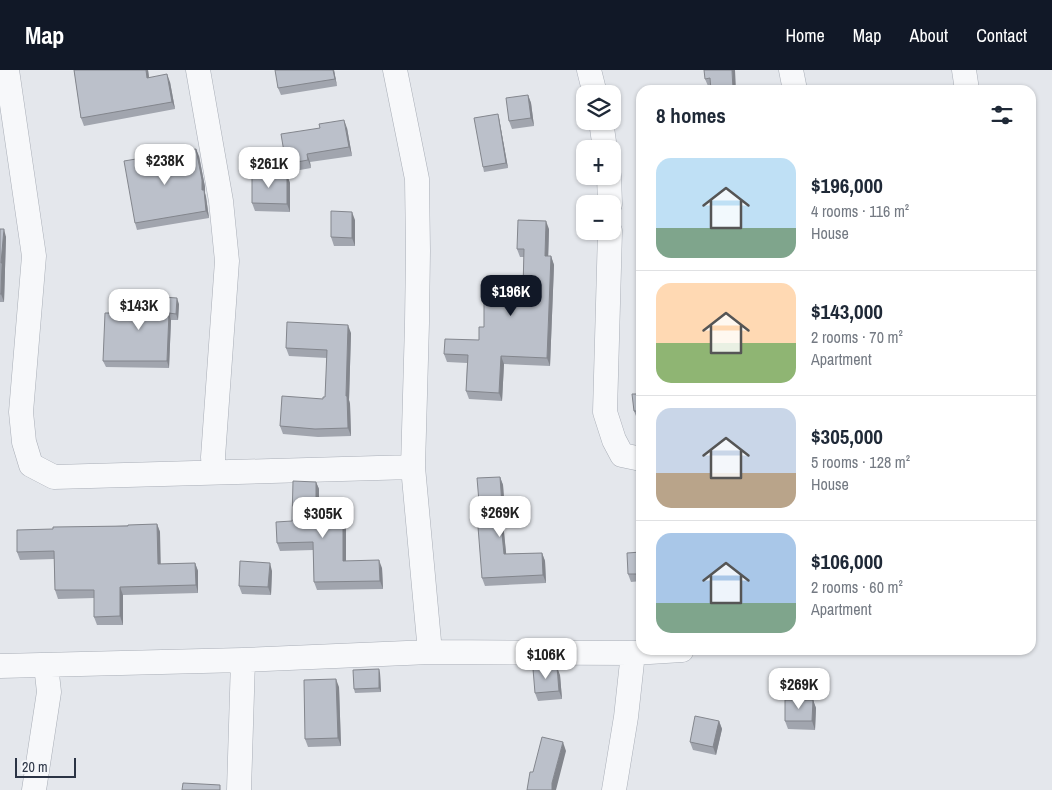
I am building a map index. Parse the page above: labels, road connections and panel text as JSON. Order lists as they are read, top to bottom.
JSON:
{
  "scale_bar": "20 m",
  "page": {
    "header": "Map",
    "nav": [
      "Home",
      "Map",
      "About",
      "Contact"
    ],
    "map_buttons": ["+", "−"],
    "heading": "8 homes",
    "price": [
      "$238K",
      "$261K",
      "$196K",
      "$143K",
      "$269K",
      "$305K",
      "$106K",
      "$269K"
    ],
    "list": [
      {
        "name": "$196,000",
        "note": "4 rooms · 116 m² · House"
      },
      {
        "name": "$143,000",
        "note": "2 rooms · 70 m² · Apartment"
      },
      {
        "name": "$305,000",
        "note": "5 rooms · 128 m² · House"
      },
      {
        "name": "$106,000",
        "note": "2 rooms · 60 m² · Apartment"
      }
    ],
    "scale": "20 m"
  }
}
